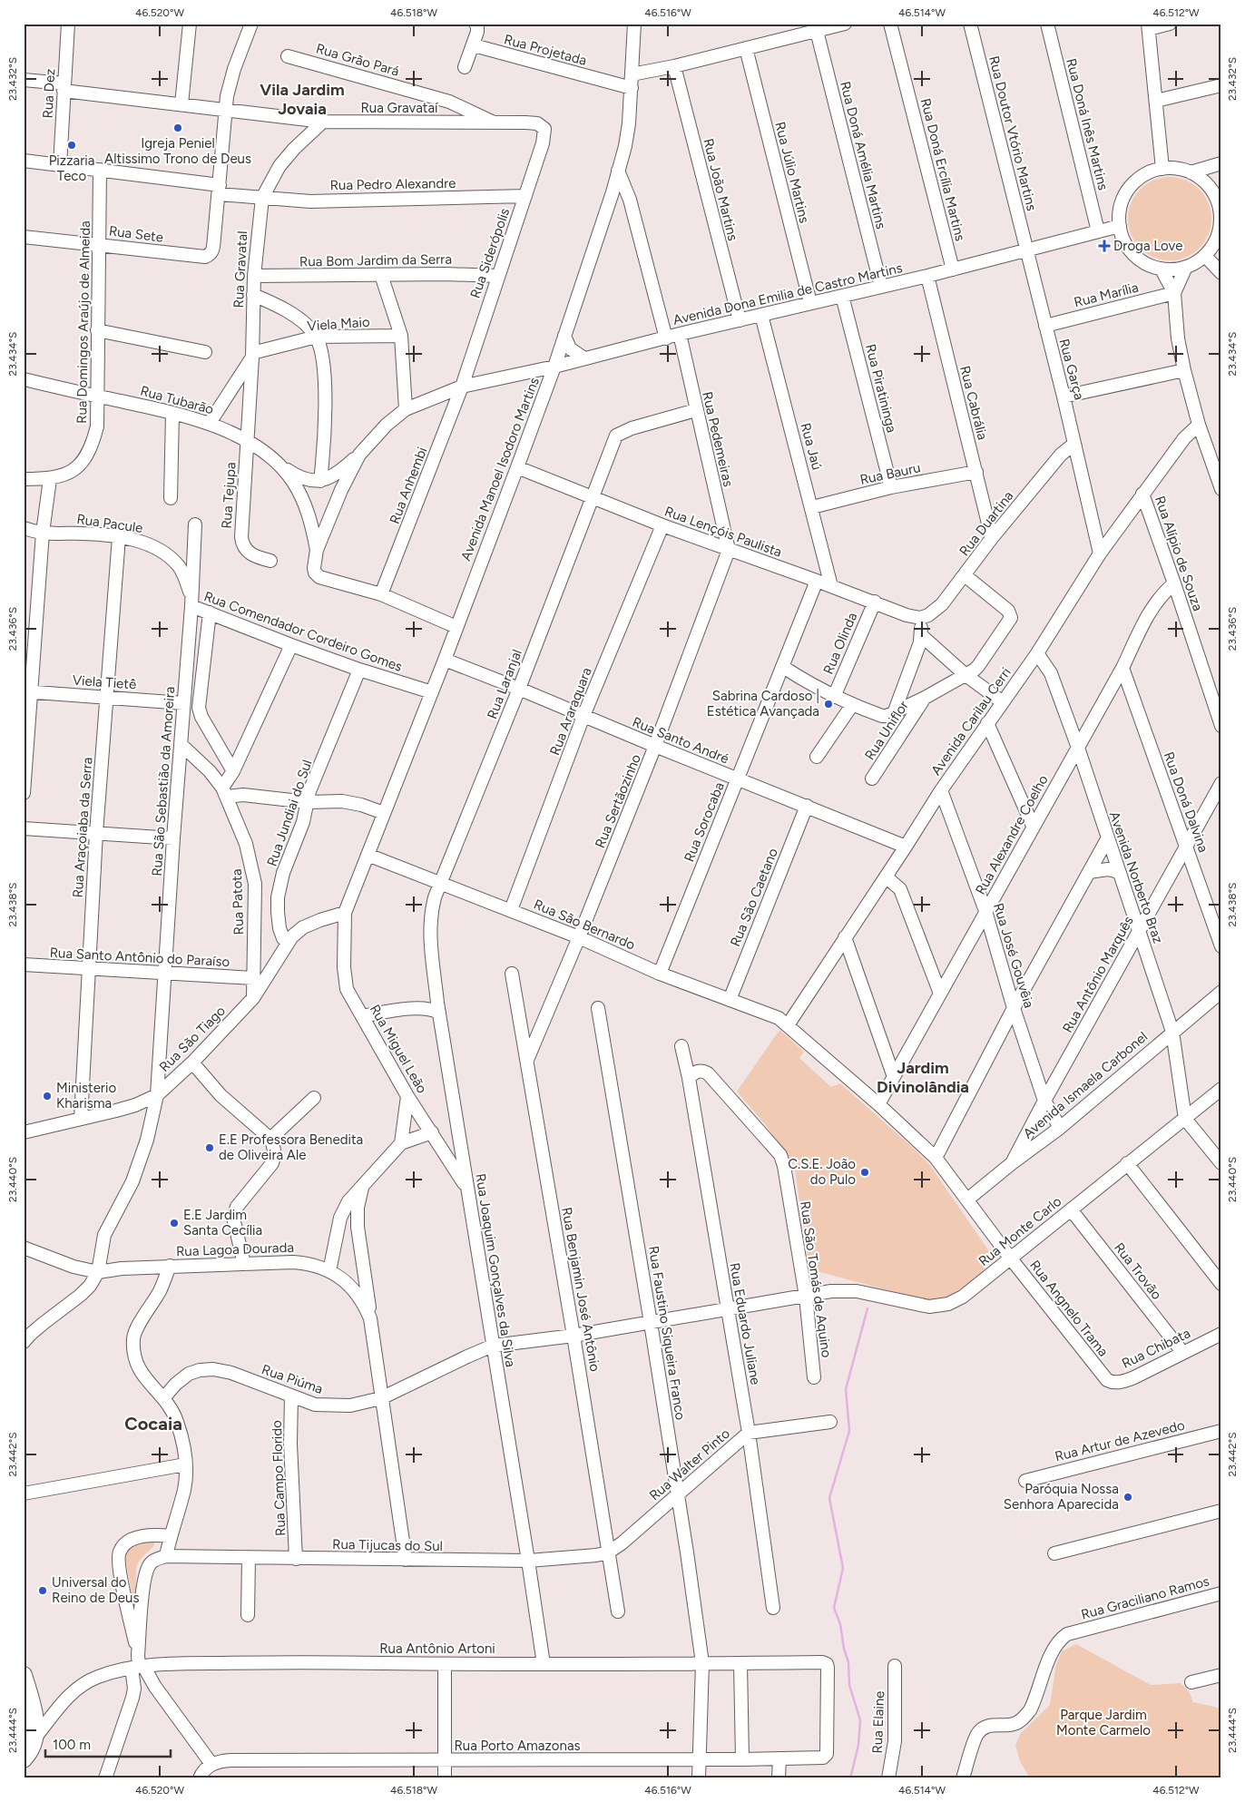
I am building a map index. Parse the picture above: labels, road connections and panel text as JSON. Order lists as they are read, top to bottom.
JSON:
{
  "streets": {
    "street": [
      "Rua Projetada",
      "Rua Grão Pará",
      "Rua Dez",
      "Rua Gravataí",
      "Rua Doná Inês Martins",
      "Rua Doutor Vtório Martins",
      "Rua Doná Amélia Martins",
      "Rua Doná Ercília Martins",
      "Rua Júlio Martins",
      "Rua Pedro Alexandre",
      "Rua João Martins",
      "Rua Sete",
      "Rua Siderópolis",
      "Rua Bom Jardim da Serra",
      "Rua Gravatal",
      "Avenida Dona Emilia de Castro Martins",
      "Rua Marília",
      "Rua Domingos Araújo de Almeida",
      "Viela Maio",
      "Rua Garça",
      "Rua Piratininga",
      "Rua Tubarão",
      "Rua Cabrália",
      "Rua Pedemeiras",
      "Rua Jaú",
      "Avenida Manoel Isodoro Martins",
      "Rua Bauru",
      "Rua Anhembi",
      "Rua Tejupa",
      "Rua Pacule",
      "Rua Duartina",
      "Rua Lençóis Paulista",
      "Rua Alípio de Souza",
      "Rua Comendador Cordeiro Gomes",
      "Rua Olinda",
      "Viela Tietê",
      "Rua Laranjal",
      "Rua Araraquara",
      "Avenida Carilau Cerri",
      "Rua Uniflor",
      "Rua Santo André",
      "Rua São Sebastião da Amoreira",
      "Rua Sertãozinho",
      "Rua Doná Dalvina",
      "Rua Jundiai do Sul",
      "Rua Sorocaba",
      "Rua Araçoiaba da Serra",
      "Rua Alexandre Coelho",
      "Avenida Norberto Braz",
      "Rua São Caetano",
      "Rua Patota",
      "Rua São Bernardo",
      "Rua José Gouvêia",
      "Rua Santo Antônio do Paraíso",
      "Rua Antônio Marquês",
      "Rua São Tiago",
      "Rua Miguel Leão",
      "Avenida Ismaela Carbonel",
      "Rua Monte Carlo",
      "Rua Lagoa Dourada",
      "Rua Joaquim Gonçalves da Silva",
      "Rua Trovão",
      "Rua São Tomás de Aquino",
      "Rua Benjamin José Antônio",
      "Rua Angnelo Trama",
      "Rua Eduardo Juliane",
      "Rua Faustino Siqueira Franco",
      "Rua Chibata",
      "Rua Piúma",
      "Rua Artur de Azevedo",
      "Rua Walter Pinto",
      "Rua Campo Florido",
      "Rua Tijucas do Sul",
      "Rua Graciliano Ramos",
      "Rua Antônio Artoni",
      "Rua Elaine",
      "Rua Porto Amazonas"
    ]
  },
  "crossings": [
    ["Rua Projetada", "Avenida Manoel Isodoro Martins"],
    ["Rua Grão Pará", "Rua Gravataí"],
    ["Rua Dez", "Rua Gravataí"],
    ["Rua Dez", "Rua Pedro Alexandre"],
    ["Rua Gravataí", "Rua Sete"],
    ["Rua Gravataí", "Rua Siderópolis"],
    ["Rua Gravataí", "Rua Gravatal"],
    ["Rua Doná Inês Martins", "Avenida Dona Emilia de Castro Martins"],
    ["Rua Doutor Vtório Martins", "Avenida Dona Emilia de Castro Martins"],
    ["Rua Doutor Vtório Martins", "Rua Garça"],
    ["Rua Doná Amélia Martins", "Avenida Dona Emilia de Castro Martins"],
    ["Rua Doná Ercília Martins", "Avenida Dona Emilia de Castro Martins"],
    ["Rua Júlio Martins", "Avenida Dona Emilia de Castro Martins"],
    ["Rua Pedro Alexandre", "Rua Sete"],
    ["Rua Pedro Alexandre", "Rua Siderópolis"],
    ["Rua Pedro Alexandre", "Rua Gravatal"],
    ["Rua Pedro Alexandre", "Rua Domingos Araújo de Almeida"],
    ["Rua João Martins", "Avenida Dona Emilia de Castro Martins"],
    ["Rua Sete", "Rua Domingos Araújo de Almeida"],
    ["Rua Siderópolis", "Rua Bom Jardim da Serra"],
    ["Rua Siderópolis", "Avenida Dona Emilia de Castro Martins"],
    ["Rua Siderópolis", "Rua Anhembi"],
    ["Rua Bom Jardim da Serra", "Rua Gravatal"],
    ["Rua Gravatal", "Viela Maio"],
    ["Rua Gravatal", "Rua Tubarão"],
    ["Rua Gravatal", "Rua Tejupa"],
    ["Avenida Dona Emilia de Castro Martins", "Rua Garça"],
    ["Avenida Dona Emilia de Castro Martins", "Rua Piratininga"],
    ["Avenida Dona Emilia de Castro Martins", "Rua Cabrália"],
    ["Avenida Dona Emilia de Castro Martins", "Rua Pedemeiras"],
    ["Avenida Dona Emilia de Castro Martins", "Rua Jaú"],
    ["Avenida Dona Emilia de Castro Martins", "Avenida Manoel Isodoro Martins"],
    ["Avenida Dona Emilia de Castro Martins", "Rua Anhembi"],
    ["Rua Marília", "Rua Garça"],
    ["Rua Domingos Araújo de Almeida", "Rua Tubarão"],
    ["Rua Garça", "Rua Duartina"],
    ["Rua Garça", "Avenida Carilau Cerri"],
    ["Rua Piratininga", "Rua Bauru"],
    ["Rua Tubarão", "Rua Tejupa"],
    ["Rua Cabrália", "Rua Bauru"],
    ["Rua Cabrália", "Rua Duartina"],
    ["Rua Pedemeiras", "Rua Lençóis Paulista"],
    ["Rua Pedemeiras", "Rua Laranjal"],
    ["Rua Pedemeiras", "Rua Sertãozinho"],
    ["Rua Jaú", "Rua Bauru"],
    ["Rua Jaú", "Rua Lençóis Paulista"],
    ["Avenida Manoel Isodoro Martins", "Rua Lençóis Paulista"],
    ["Avenida Manoel Isodoro Martins", "Rua Comendador Cordeiro Gomes"],
    ["Avenida Manoel Isodoro Martins", "Rua Santo André"],
    ["Avenida Manoel Isodoro Martins", "Rua São Bernardo"],
    ["Avenida Manoel Isodoro Martins", "Rua São Tiago"],
    ["Avenida Manoel Isodoro Martins", "Rua Miguel Leão"],
    ["Rua Pacule", "Rua Comendador Cordeiro Gomes"],
    ["Rua Pacule", "Rua São Sebastião da Amoreira"],
    ["Rua Pacule", "Rua Araçoiaba da Serra"],
    ["Rua Duartina", "Rua Lençóis Paulista"],
    ["Rua Lençóis Paulista", "Rua Olinda"],
    ["Rua Lençóis Paulista", "Rua Laranjal"],
    ["Rua Lençóis Paulista", "Rua Araraquara"],
    ["Rua Lençóis Paulista", "Rua Sertãozinho"],
    ["Rua Lençóis Paulista", "Rua Sorocaba"],
    ["Rua Alípio de Souza", "Avenida Carilau Cerri"],
    ["Rua Alípio de Souza", "Rua Alexandre Coelho"],
    ["Rua Comendador Cordeiro Gomes", "Rua São Sebastião da Amoreira"],
    ["Rua Comendador Cordeiro Gomes", "Rua Jundiai do Sul"],
    ["Viela Tietê", "Rua São Sebastião da Amoreira"],
    ["Viela Tietê", "Rua Araçoiaba da Serra"],
    ["Rua Laranjal", "Rua Santo André"],
    ["Rua Laranjal", "Rua São Bernardo"],
    ["Rua Laranjal", "Rua Joaquim Gonçalves da Silva"],
    ["Rua Araraquara", "Rua Santo André"],
    ["Rua Araraquara", "Rua São Bernardo"],
    ["Avenida Carilau Cerri", "Rua Santo André"],
    ["Avenida Carilau Cerri", "Avenida Norberto Braz"],
    ["Avenida Carilau Cerri", "Rua São Bernardo"],
    ["Avenida Carilau Cerri", "Rua José Gouvêia"],
    ["Rua Santo André", "Rua Sertãozinho"],
    ["Rua Santo André", "Rua Sorocaba"],
    ["Rua Santo André", "Rua São Caetano"],
    ["Rua São Sebastião da Amoreira", "Rua Patota"],
    ["Rua São Sebastião da Amoreira", "Rua Santo Antônio do Paraíso"],
    ["Rua São Sebastião da Amoreira", "Rua São Tiago"],
    ["Rua São Sebastião da Amoreira", "Rua Lagoa Dourada"],
    ["Rua Sertãozinho", "Rua São Bernardo"],
    ["Rua Sertãozinho", "Rua Benjamin José Antônio"],
    ["Rua Doná Dalvina", "Rua Alexandre Coelho"],
    ["Rua Doná Dalvina", "Rua Antônio Marquês"],
    ["Rua Jundiai do Sul", "Rua São Tiago"],
    ["Rua Sorocaba", "Rua São Bernardo"],
    ["Rua Araçoiaba da Serra", "Rua Santo Antônio do Paraíso"],
    ["Rua Araçoiaba da Serra", "Rua São Tiago"],
    ["Rua Alexandre Coelho", "Avenida Norberto Braz"],
    ["Rua Alexandre Coelho", "Rua São Bernardo"],
    ["Rua Alexandre Coelho", "Rua José Gouvêia"],
    ["Avenida Norberto Braz", "Rua Antônio Marquês"],
    ["Avenida Norberto Braz", "Avenida Ismaela Carbonel"],
    ["Avenida Norberto Braz", "Rua Monte Carlo"],
    ["Rua São Caetano", "Rua São Bernardo"],
    ["Rua Patota", "Rua Santo Antônio do Paraíso"],
    ["Rua Patota", "Rua São Tiago"],
    ["Rua São Bernardo", "Rua Joaquim Gonçalves da Silva"],
    ["Rua São Bernardo", "Rua Angnelo Trama"],
    ["Rua José Gouvêia", "Rua Antônio Marquês"],
    ["Rua José Gouvêia", "Avenida Ismaela Carbonel"],
    ["Rua Antônio Marquês", "Avenida Ismaela Carbonel"],
    ["Rua São Tiago", "Rua Miguel Leão"],
    ["Rua Miguel Leão", "Rua Joaquim Gonçalves da Silva"],
    ["Avenida Ismaela Carbonel", "Rua Angnelo Trama"],
    ["Rua Monte Carlo", "Rua Trovão"],
    ["Rua Monte Carlo", "Rua São Tomás de Aquino"],
    ["Rua Monte Carlo", "Rua Angnelo Trama"],
    ["Rua Monte Carlo", "Rua Eduardo Juliane"],
    ["Rua Monte Carlo", "Rua Faustino Siqueira Franco"],
    ["Rua Monte Carlo", "Rua Piúma"],
    ["Rua Lagoa Dourada", "Rua Piúma"],
    ["Rua Lagoa Dourada", "Rua Tijucas do Sul"],
    ["Rua Joaquim Gonçalves da Silva", "Rua Piúma"],
    ["Rua Joaquim Gonçalves da Silva", "Rua Tijucas do Sul"],
    ["Rua Joaquim Gonçalves da Silva", "Rua Antônio Artoni"],
    ["Rua Trovão", "Rua Chibata"],
    ["Rua São Tomás de Aquino", "Rua Eduardo Juliane"],
    ["Rua Benjamin José Antônio", "Rua Piúma"],
    ["Rua Benjamin José Antônio", "Rua Walter Pinto"],
    ["Rua Benjamin José Antônio", "Rua Tijucas do Sul"],
    ["Rua Angnelo Trama", "Rua Chibata"],
    ["Rua Eduardo Juliane", "Rua Walter Pinto"],
    ["Rua Faustino Siqueira Franco", "Rua Piúma"],
    ["Rua Faustino Siqueira Franco", "Rua Walter Pinto"],
    ["Rua Faustino Siqueira Franco", "Rua Antônio Artoni"],
    ["Rua Faustino Siqueira Franco", "Rua Porto Amazonas"],
    ["Rua Piúma", "Rua Campo Florido"],
    ["Rua Walter Pinto", "Rua Tijucas do Sul"],
    ["Rua Campo Florido", "Rua Tijucas do Sul"],
    ["Rua Antônio Artoni", "Rua Porto Amazonas"]
  ],
  "districts": ["Vila Jardim Jovaia", "Jardim Divinolândia", "Cocaia"],
  "parks": ["Parque Jardim Monte Carmelo"],
  "places": {
    "other": [
      "Igreja Peniel Altissimo Trono de Deus",
      "Pizzaria Teco",
      "Sabrina Cardoso | Estética Avançada",
      "Ministerio Kharisma",
      "E.E Professora Benedita de Oliveira Ale",
      "C.S.E. João do Pulo",
      "E.E Jardim Santa Cecília",
      "Paróquia Nossa Senhora Aparecida",
      "Universal do Reino de Deus"
    ],
    "health": ["Droga Love"]
  },
  "scale_bar": "100 m",
  "coordinates": [
    "46.520°W",
    "46.518°W",
    "46.516°W",
    "46.514°W",
    "46.512°W",
    "23.432°S",
    "23.434°S",
    "23.436°S",
    "23.438°S",
    "23.440°S",
    "23.442°S",
    "23.444°S"
  ]
}
